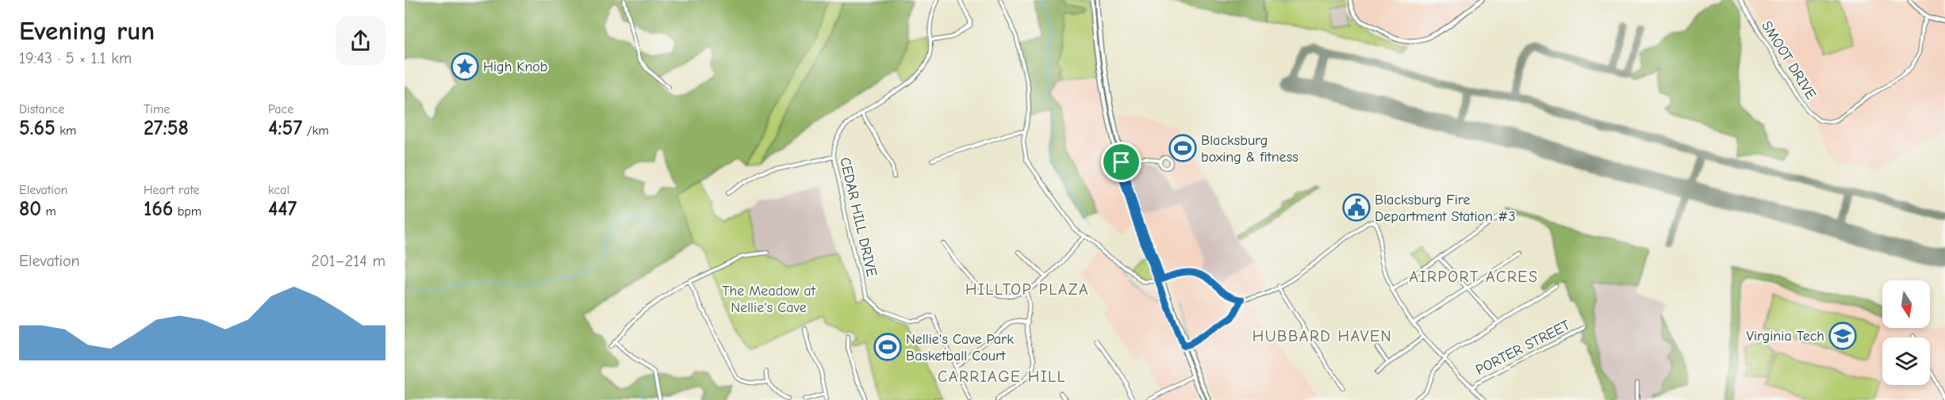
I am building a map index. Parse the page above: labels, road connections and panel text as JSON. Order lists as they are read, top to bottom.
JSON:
{
  "streets": {
    "street": ["SMOOT DRIVE", "CEDAR HILL DRIVE", "PORTER STREET"]
  },
  "districts": [
    "AIRPORT ACRES",
    "HILLTOP PLAZA",
    "HUBBARD HAVEN",
    "CARRIAGE HILL"
  ],
  "parks": ["The Meadow at Nellie's Cave"],
  "places": {
    "place": ["High Knob"],
    "sports": ["Blacksburg boxing & fitness", "Nellie's Cave Park Basketball Court"],
    "public building": ["Blacksburg Fire Department Station #3"],
    "school or university": ["Virginia Tech"]
  },
  "north": "bottom",
  "page": {
    "heading": ["Evening run", "19:43 · 5 × 1.1 km"],
    "stats": [
      ["Distance", "5.65 km"],
      ["Time", "27:58"],
      ["Pace", "4:57 /km"],
      ["Elevation", "80 m"],
      ["Heart rate", "166 bpm"],
      ["kcal", "447"]
    ],
    "chart": ["Elevation", "201–214 m"]
  }
}
